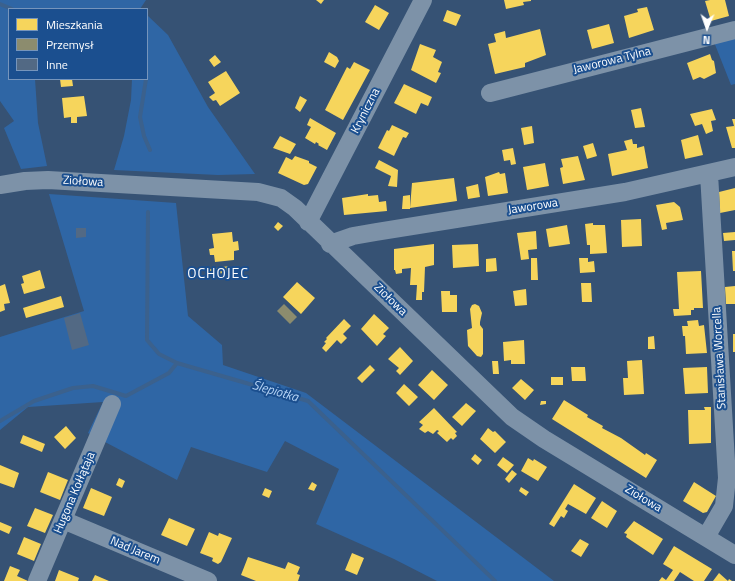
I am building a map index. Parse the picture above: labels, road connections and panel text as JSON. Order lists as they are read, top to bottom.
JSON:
{
  "streets": {
    "street": [
      "Jaworowa Tylna",
      "Kryniczna",
      "Ziołowa",
      "Jaworowa",
      "Stanisława Worcella",
      "Hugona Kołłątaja",
      "Nad Jarem"
    ]
  },
  "crossings": [
    ["Kryniczna", "Ziołowa"],
    ["Ziołowa", "Jaworowa"],
    ["Ziołowa", "Stanisława Worcella"],
    ["Jaworowa", "Stanisława Worcella"],
    ["Hugona Kołłątaja", "Nad Jarem"]
  ],
  "districts": ["OCHOJEC"],
  "water": ["Ślepiotka"],
  "legend": ["Mieszkania", "Przemysł", "Inne"],
  "north": "bottom"
}
